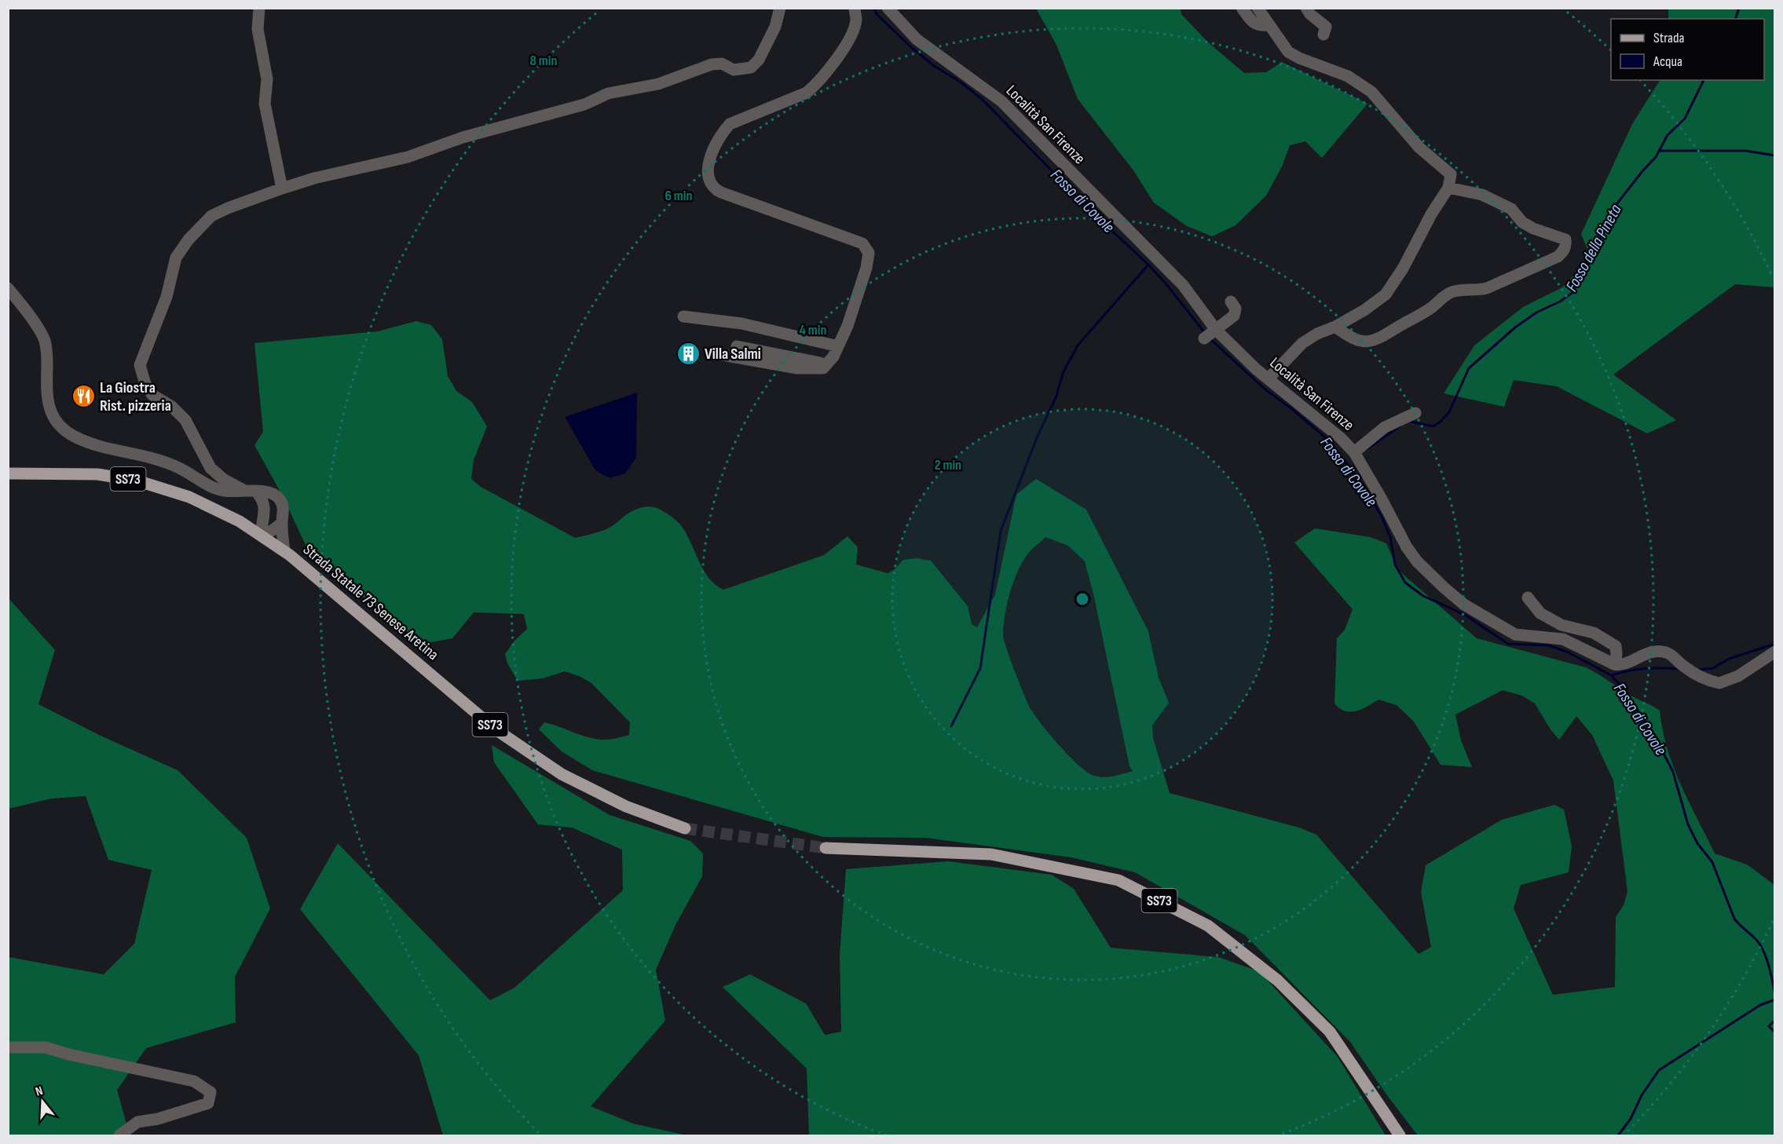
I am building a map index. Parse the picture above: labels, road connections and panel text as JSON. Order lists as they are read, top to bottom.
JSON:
{
  "streets": {
    "main road": ["SS73", "Strada Statale 73 Senese Aretina"],
    "street": ["Località San Firenze"]
  },
  "water": ["Fosso di Covole", "Fosso della Pineta"],
  "places": {
    "building": ["Villa Salmi"],
    "restaurant": ["La Giostra Rist. pizzeria"]
  },
  "legend": ["Strada", "Acqua"],
  "north": "top",
  "rings": [
    "8 min",
    "6 min",
    "4 min",
    "2 min"
  ]
}
